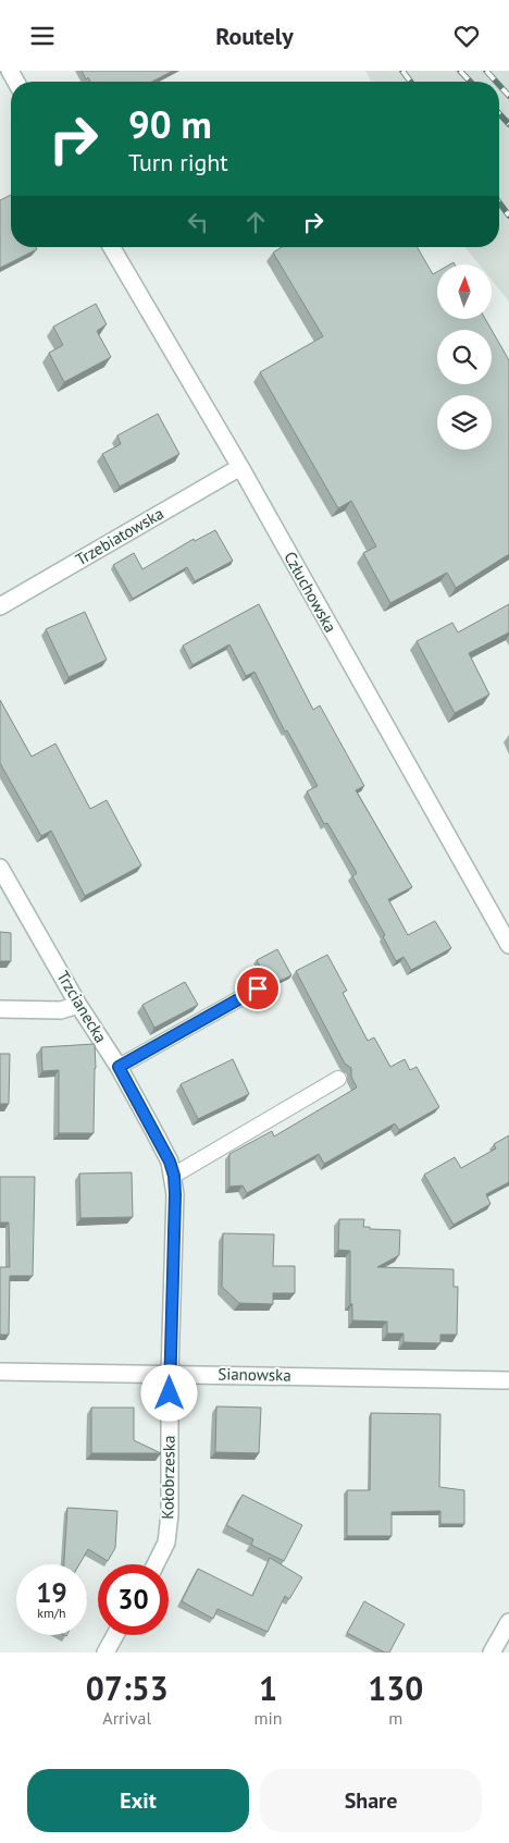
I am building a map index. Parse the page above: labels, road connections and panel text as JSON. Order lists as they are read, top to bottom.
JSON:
{
  "streets": {
    "street": [
      "Trzebiatowska",
      "Człuchowska",
      "Trzcianecka",
      "Sianowska",
      "Kołobrzeska"
    ]
  },
  "crossings": [
    ["Trzebiatowska", "Człuchowska"],
    ["Trzcianecka", "Sianowska"],
    ["Trzcianecka", "Kołobrzeska"],
    ["Sianowska", "Kołobrzeska"]
  ],
  "north": "top",
  "page": {
    "header": "Routely",
    "turn": ["90 m", "Turn right"],
    "speed": "19 km/h",
    "limit": "30",
    "eta": [
      "07:53",
      "Arrival",
      "1",
      "min",
      "130",
      "m"
    ],
    "buttons": ["Exit", "Share"]
  }
}
